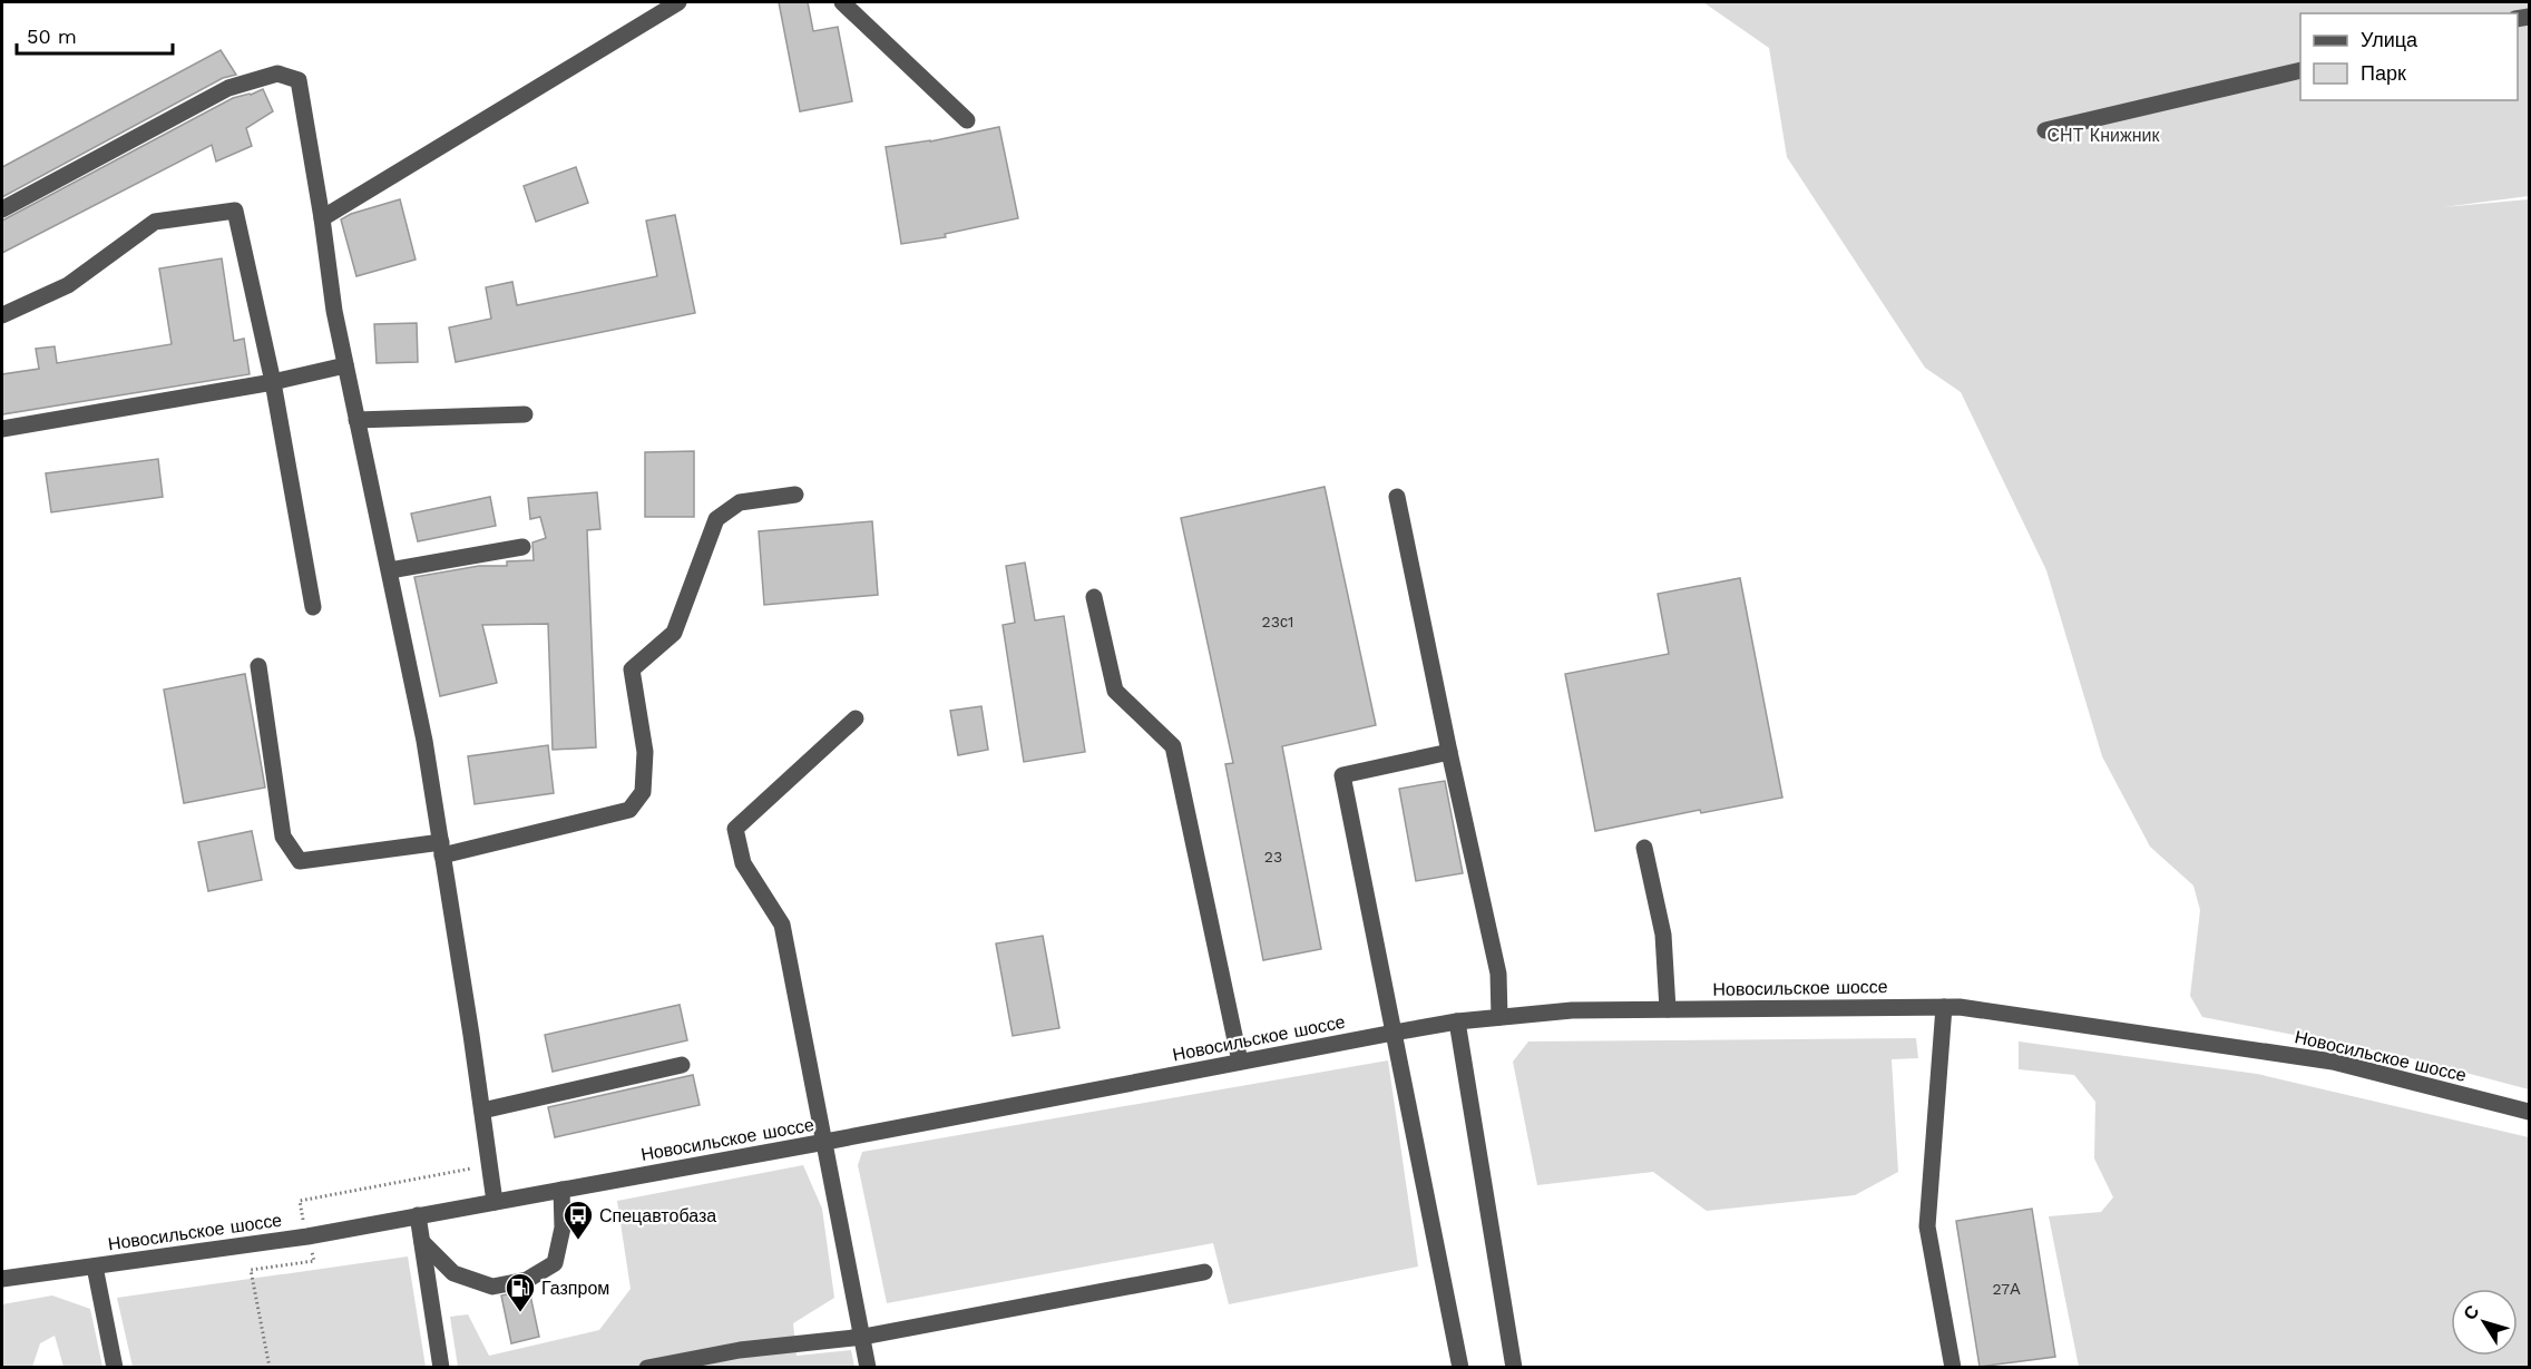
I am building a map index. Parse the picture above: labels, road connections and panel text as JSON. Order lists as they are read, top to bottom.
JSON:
{
  "streets": {
    "street": ["Новосильское шоссе"]
  },
  "parks": ["СНТ Книжник"],
  "places": {
    "bus stop": ["Спецавтобаза"],
    "fuel station": ["Газпром"]
  },
  "house_numbers": ["23с1", "23", "27А"],
  "legend": ["Улица", "Парк"],
  "scale_bar": "50 m",
  "north": "top left"
}
